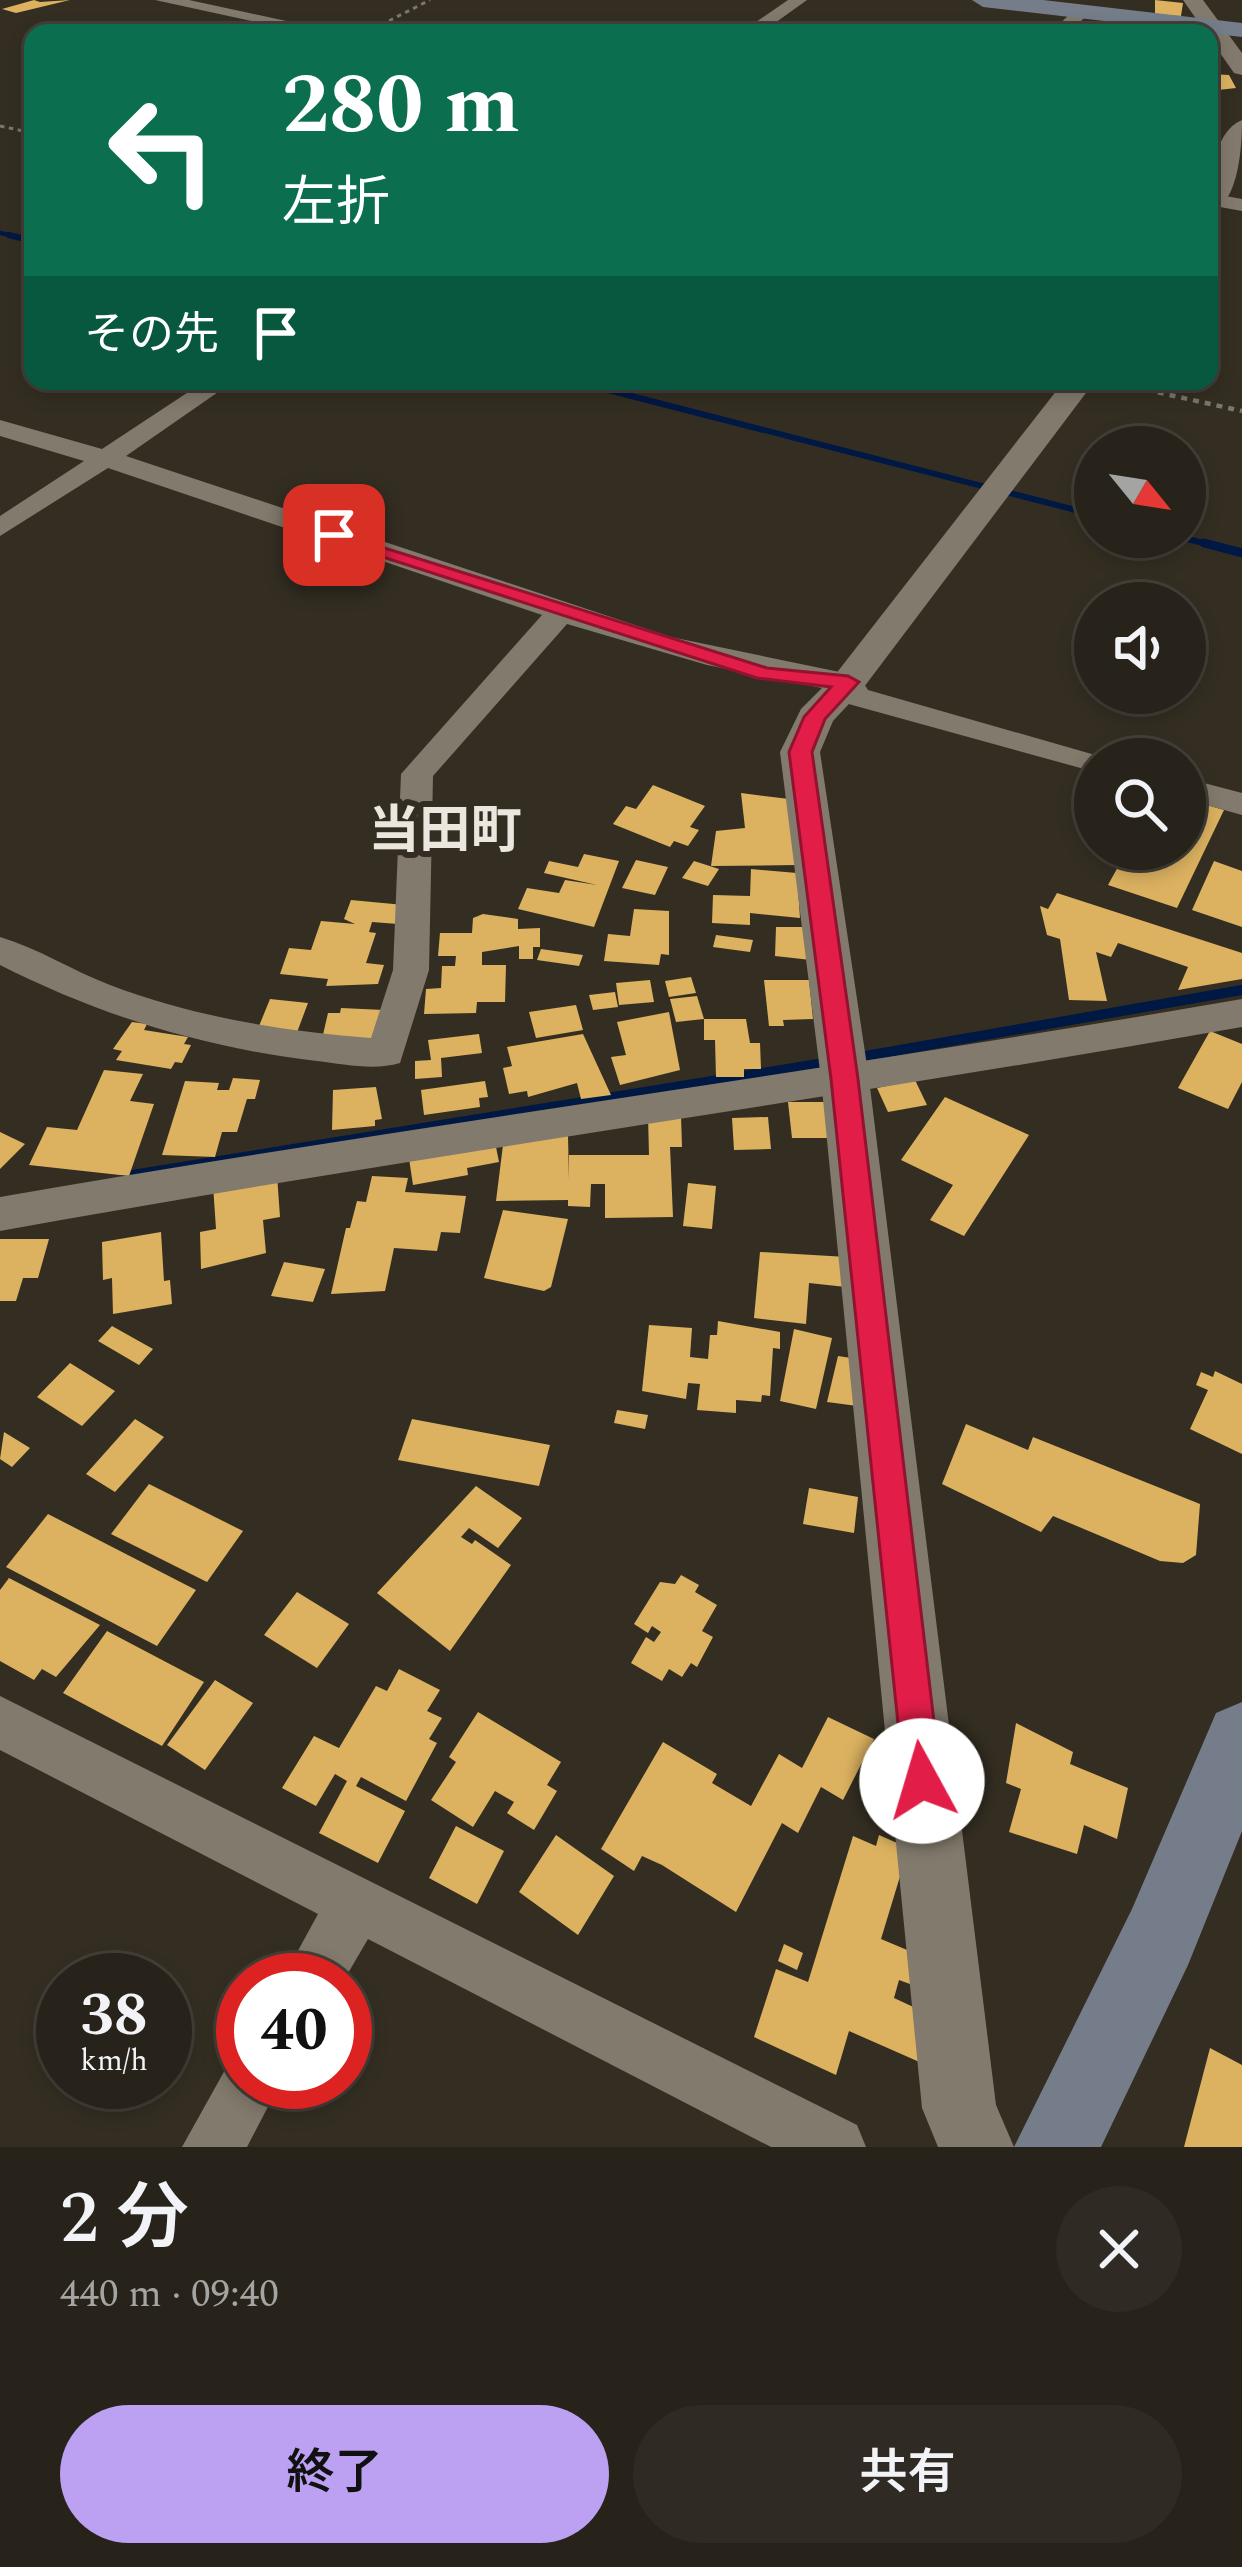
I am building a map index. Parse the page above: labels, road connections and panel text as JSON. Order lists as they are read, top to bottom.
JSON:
{
  "districts": ["当田町"],
  "north": "bottom right",
  "page": {
    "turn": ["280 m", "左折"],
    "then": "その先",
    "speed": "38 km/h",
    "limit": "40",
    "heading": ["2 分", "440 m · 09:40"],
    "buttons": ["終了", "共有"]
  }
}
